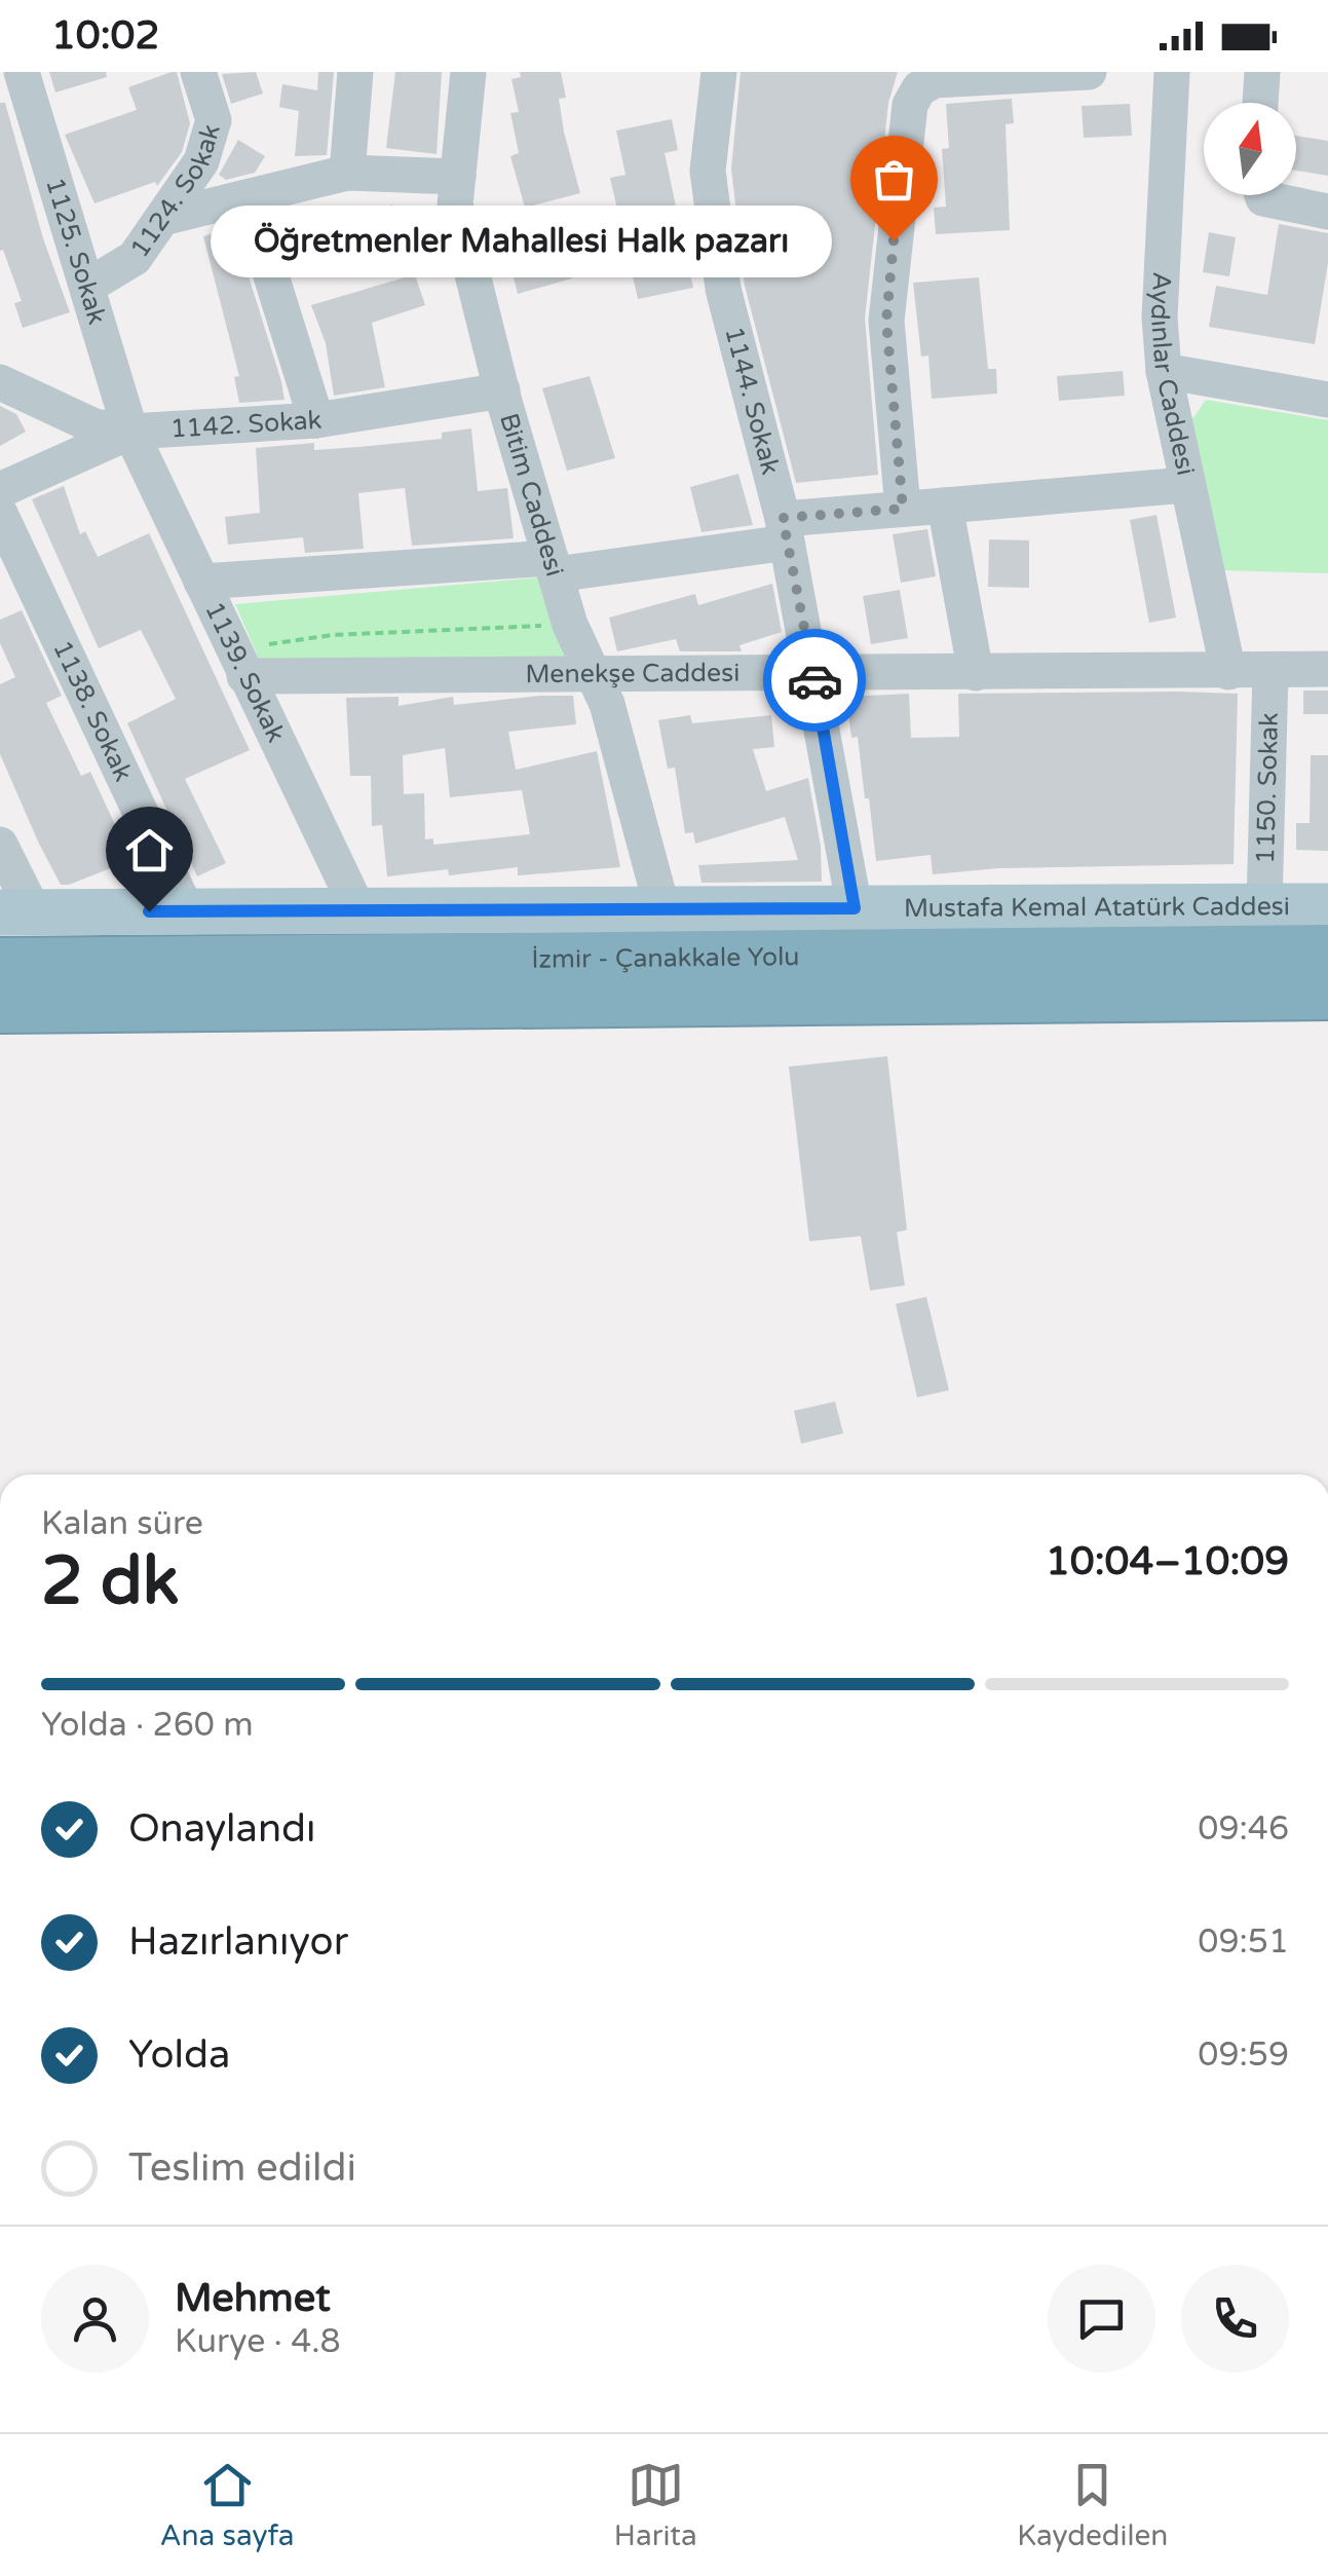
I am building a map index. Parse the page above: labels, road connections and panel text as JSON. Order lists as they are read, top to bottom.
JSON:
{
  "streets": {
    "highway": ["İzmir - Çanakkale Yolu"],
    "main road": ["Mustafa Kemal Atatürk Caddesi"],
    "street": [
      "1124. Sokak",
      "1125. Sokak",
      "Aydınlar Caddesi",
      "1144. Sokak",
      "1142. Sokak",
      "Bitim Caddesi",
      "1139. Sokak",
      "Menekşe Caddesi",
      "1138. Sokak",
      "1150. Sokak"
    ]
  },
  "crossings": [
    ["1124. Sokak", "1125. Sokak"],
    ["1125. Sokak", "1142. Sokak"],
    ["1125. Sokak", "1139. Sokak"],
    ["Aydınlar Caddesi", "Menekşe Caddesi"],
    ["1144. Sokak", "Menekşe Caddesi"],
    ["1144. Sokak", "Mustafa Kemal Atatürk Caddesi"],
    ["1142. Sokak", "Bitim Caddesi"],
    ["1142. Sokak", "1139. Sokak"],
    ["Bitim Caddesi", "Menekşe Caddesi"],
    ["Bitim Caddesi", "Mustafa Kemal Atatürk Caddesi"],
    ["1139. Sokak", "Menekşe Caddesi"],
    ["1139. Sokak", "Mustafa Kemal Atatürk Caddesi"],
    ["Menekşe Caddesi", "1150. Sokak"],
    ["1138. Sokak", "Mustafa Kemal Atatürk Caddesi"],
    ["1150. Sokak", "Mustafa Kemal Atatürk Caddesi"]
  ],
  "places": ["Öğretmenler Mahallesi Halk pazarı"],
  "north": "top",
  "page": {
    "status": "10:02",
    "bubble": "Öğretmenler Mahallesi Halk pazarı",
    "heading": ["2 dk", "Kalan süre", "10:04–10:09"],
    "panel": ["Mehmet", "Kurye · 4.8"],
    "bar": "Yolda · 260 m",
    "list": [
      ["Onaylandı", "09:46"],
      ["Hazırlanıyor", "09:51"],
      ["Yolda", "09:59"],
      "Teslim edildi"
    ],
    "tabs": ["Ana sayfa", "Harita", "Kaydedilen"]
  }
}
